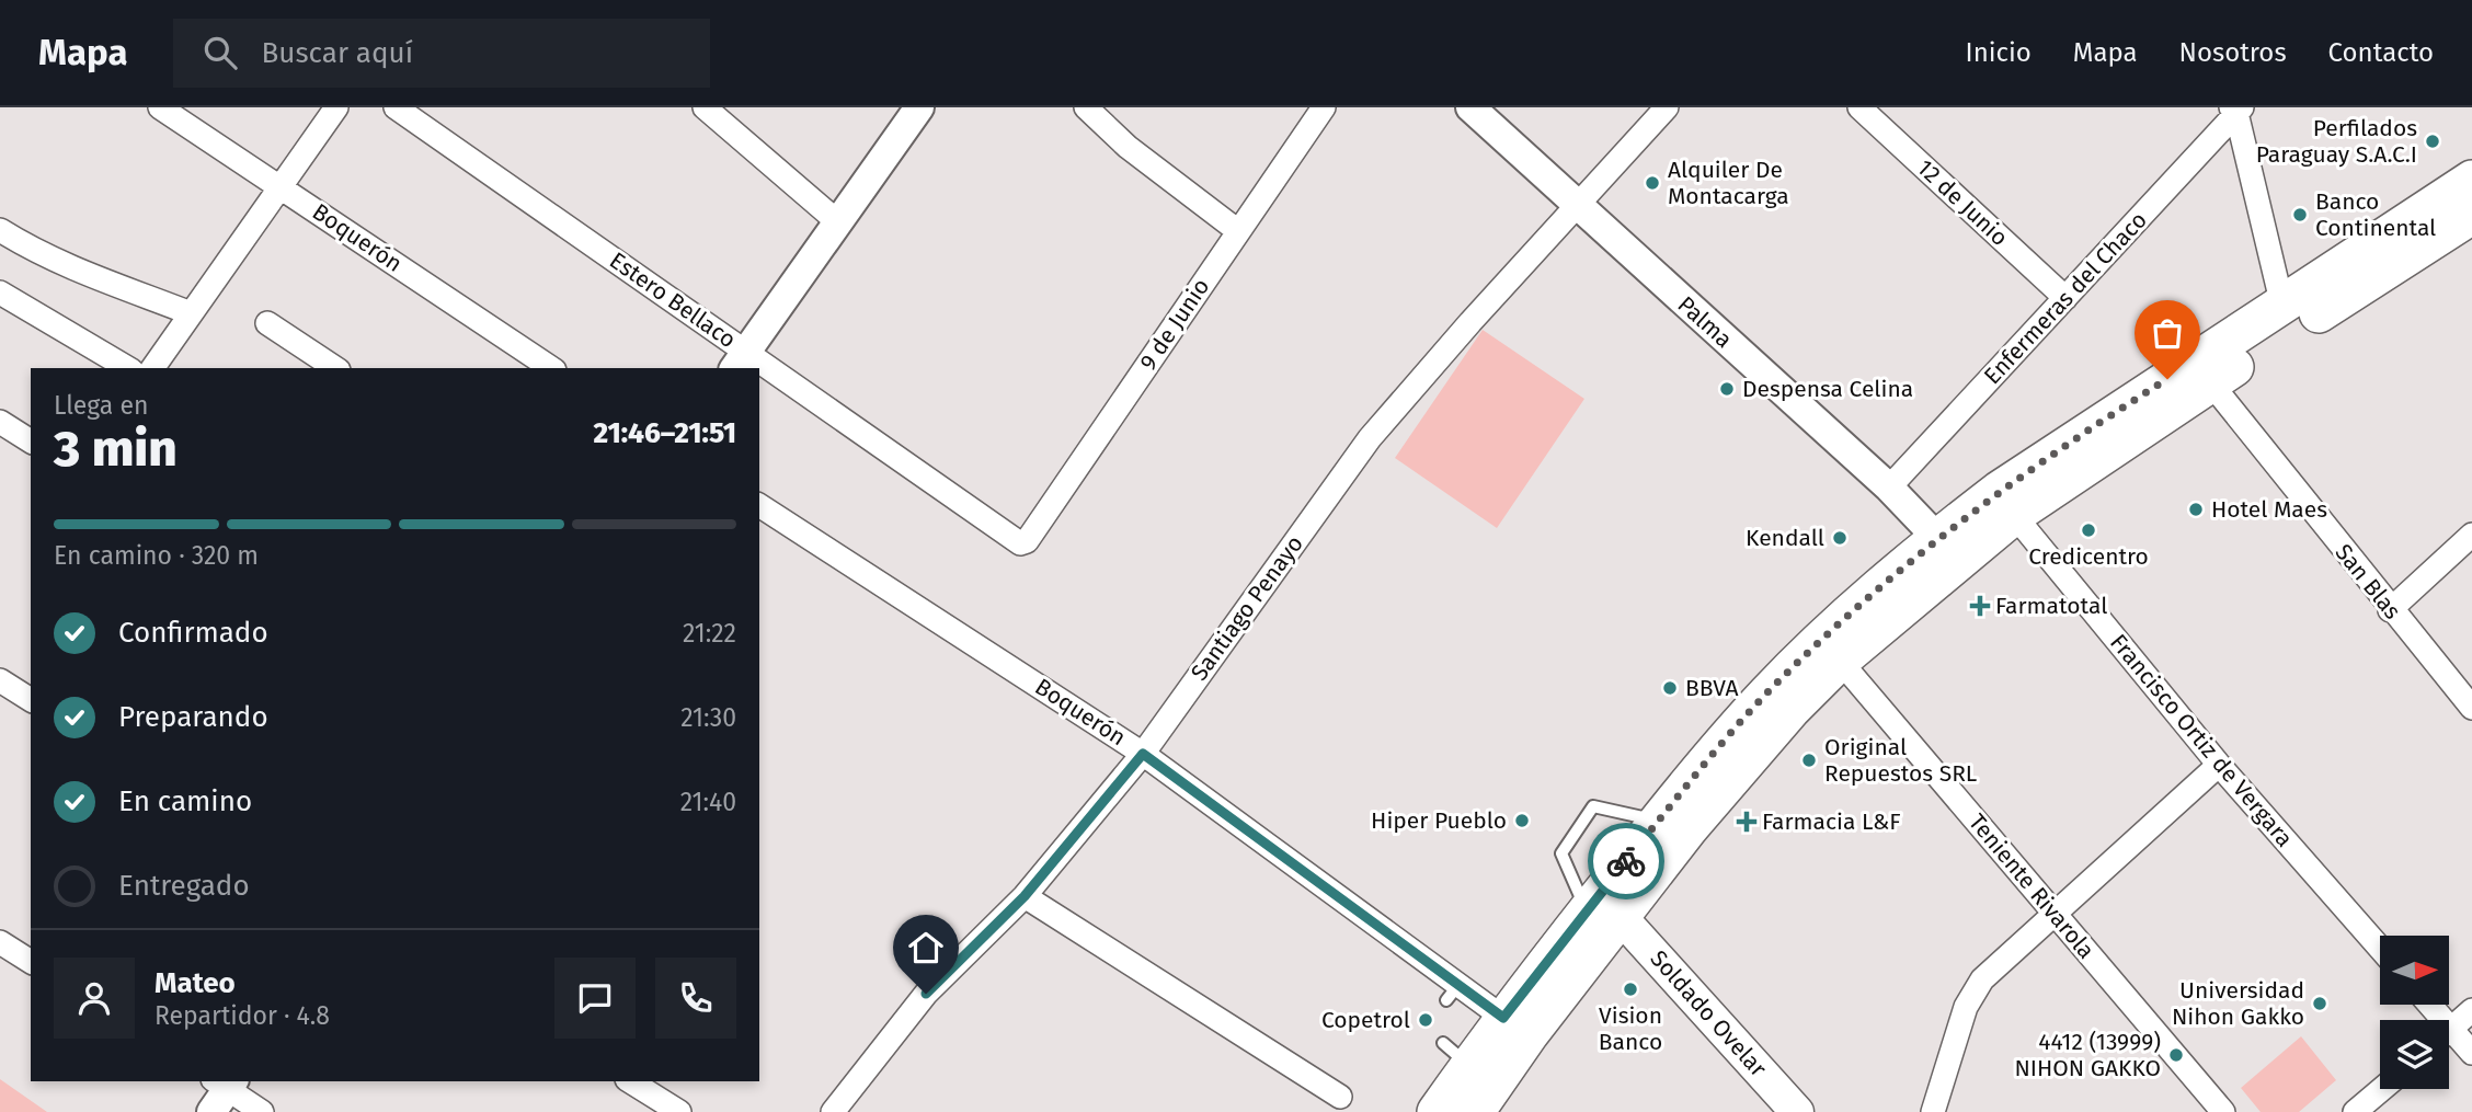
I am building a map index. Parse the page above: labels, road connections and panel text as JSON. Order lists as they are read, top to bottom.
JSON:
{
  "streets": {
    "main road": ["Soldado Ovelar"],
    "street": [
      "12 de Junio",
      "Boquerón",
      "Enfermeras del Chaco",
      "Estero Bellaco",
      "Palma",
      "9 de Junio",
      "San Blas",
      "Santiago Penayo",
      "Francisco Ortiz de Vergara",
      "Teniente Rivarola"
    ]
  },
  "crossings": [
    ["12 de Junio", "Enfermeras del Chaco"],
    ["Boquerón", "Santiago Penayo"],
    ["Enfermeras del Chaco", "Palma"],
    ["Estero Bellaco", "9 de Junio"],
    ["Palma", "Santiago Penayo"]
  ],
  "places": {
    "other": [
      "Perfilados Paraguay S.A.C.I",
      "Alquiler De Montacarga",
      "Banco Continental",
      "Despensa Celina",
      "Hotel Maes",
      "Credicentro",
      "Kendall",
      "BBVA",
      "Original Repuestos SRL",
      "Hiper Pueblo",
      "Vision Banco",
      "Universidad Nihon Gakko",
      "Copetrol",
      "4412 (13999) NIHON GAKKO"
    ],
    "health": ["Farmatotal", "Farmacia L&F"]
  },
  "north": "right",
  "page": {
    "header": "Mapa",
    "search": "Buscar aquí",
    "nav": [
      "Inicio",
      "Mapa",
      "Nosotros",
      "Contacto"
    ],
    "heading": ["3 min", "Llega en", "21:46–21:51"],
    "panel": ["Mateo", "Repartidor · 4.8"],
    "bar": "En camino · 320 m",
    "list": [
      ["Confirmado", "21:22"],
      ["Preparando", "21:30"],
      ["En camino", "21:40"],
      "Entregado"
    ]
  }
}
